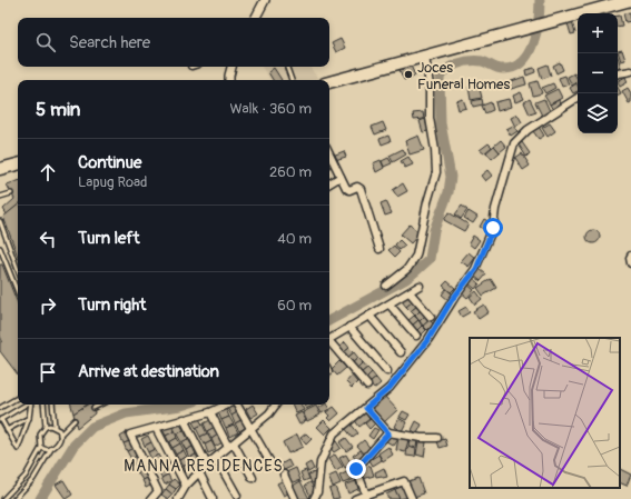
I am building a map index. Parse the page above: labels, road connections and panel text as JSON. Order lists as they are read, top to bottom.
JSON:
{
  "districts": ["MANNA RESIDENCES"],
  "places": ["Joces Funeral Homes"],
  "page": {
    "map_buttons": ["+", "−"],
    "search": "Search here",
    "heading": ["5 min", "Walk · 360 m"],
    "list": [
      ["Continue", "Lapug Road", "260 m"],
      ["Turn left", "40 m"],
      ["Turn right", "60 m"],
      "Arrive at destination"
    ]
  }
}
